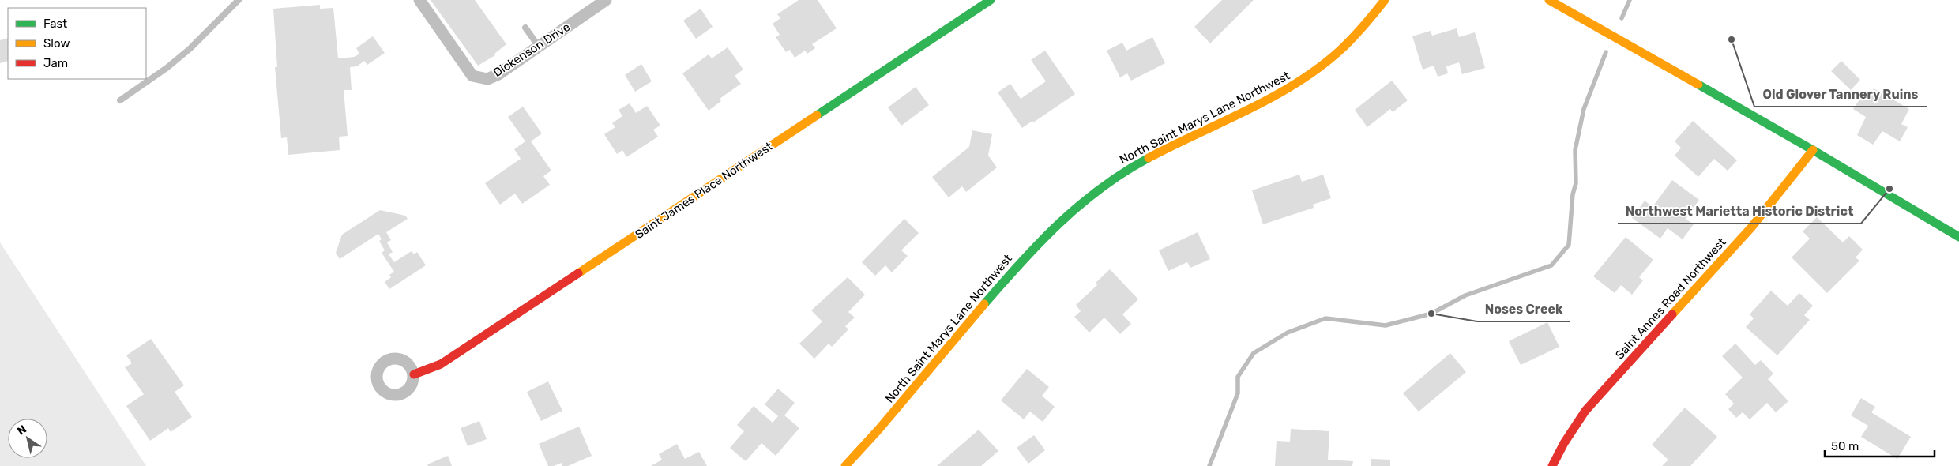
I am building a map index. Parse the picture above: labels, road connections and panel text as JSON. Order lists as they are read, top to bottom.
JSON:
{
  "streets": {
    "street": [
      "Dickenson Drive",
      "North Saint Marys Lane Northwest",
      "Saint James Place Northwest",
      "Saint Annes Road Northwest"
    ]
  },
  "places": ["Old Glover Tannery Ruins", "Northwest Marietta Historic District", "Noses Creek"],
  "legend": ["Fast", "Slow", "Jam"],
  "scale_bar": "50 m",
  "north": "top left"
}
